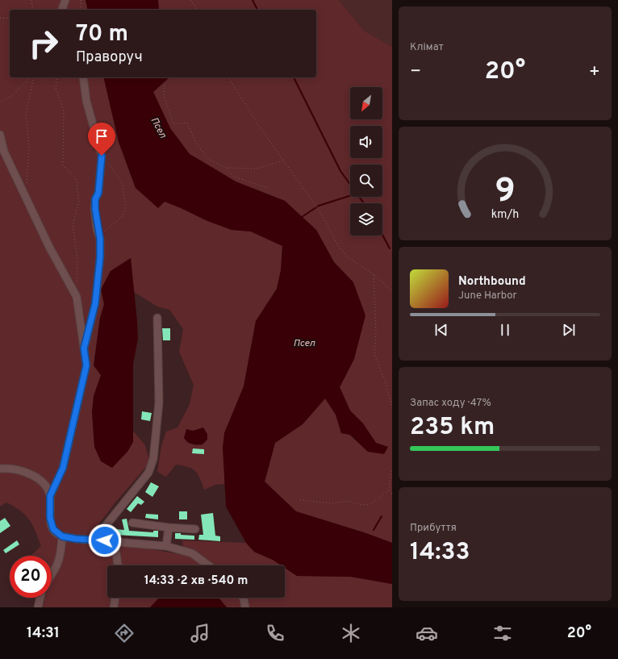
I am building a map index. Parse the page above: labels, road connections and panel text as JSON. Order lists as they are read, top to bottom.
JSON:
{
  "water": ["Псел"],
  "north": "bottom left",
  "page": {
    "tile": [
      "Клімат",
      ["Запас ходу · 47%", "235 km"],
      ["Прибуття", "14:33"]
    ],
    "turn": ["70 m", "Праворуч"],
    "heat": ["−", "20°", "+"],
    "song": ["Northbound", "June Harbor"],
    "limit": "20",
    "trip": "14:33 · 2 хв · 540 m",
    "tabs": ["14:31", "20°"],
    "gauge": ["9", "km/h"]
  }
}
